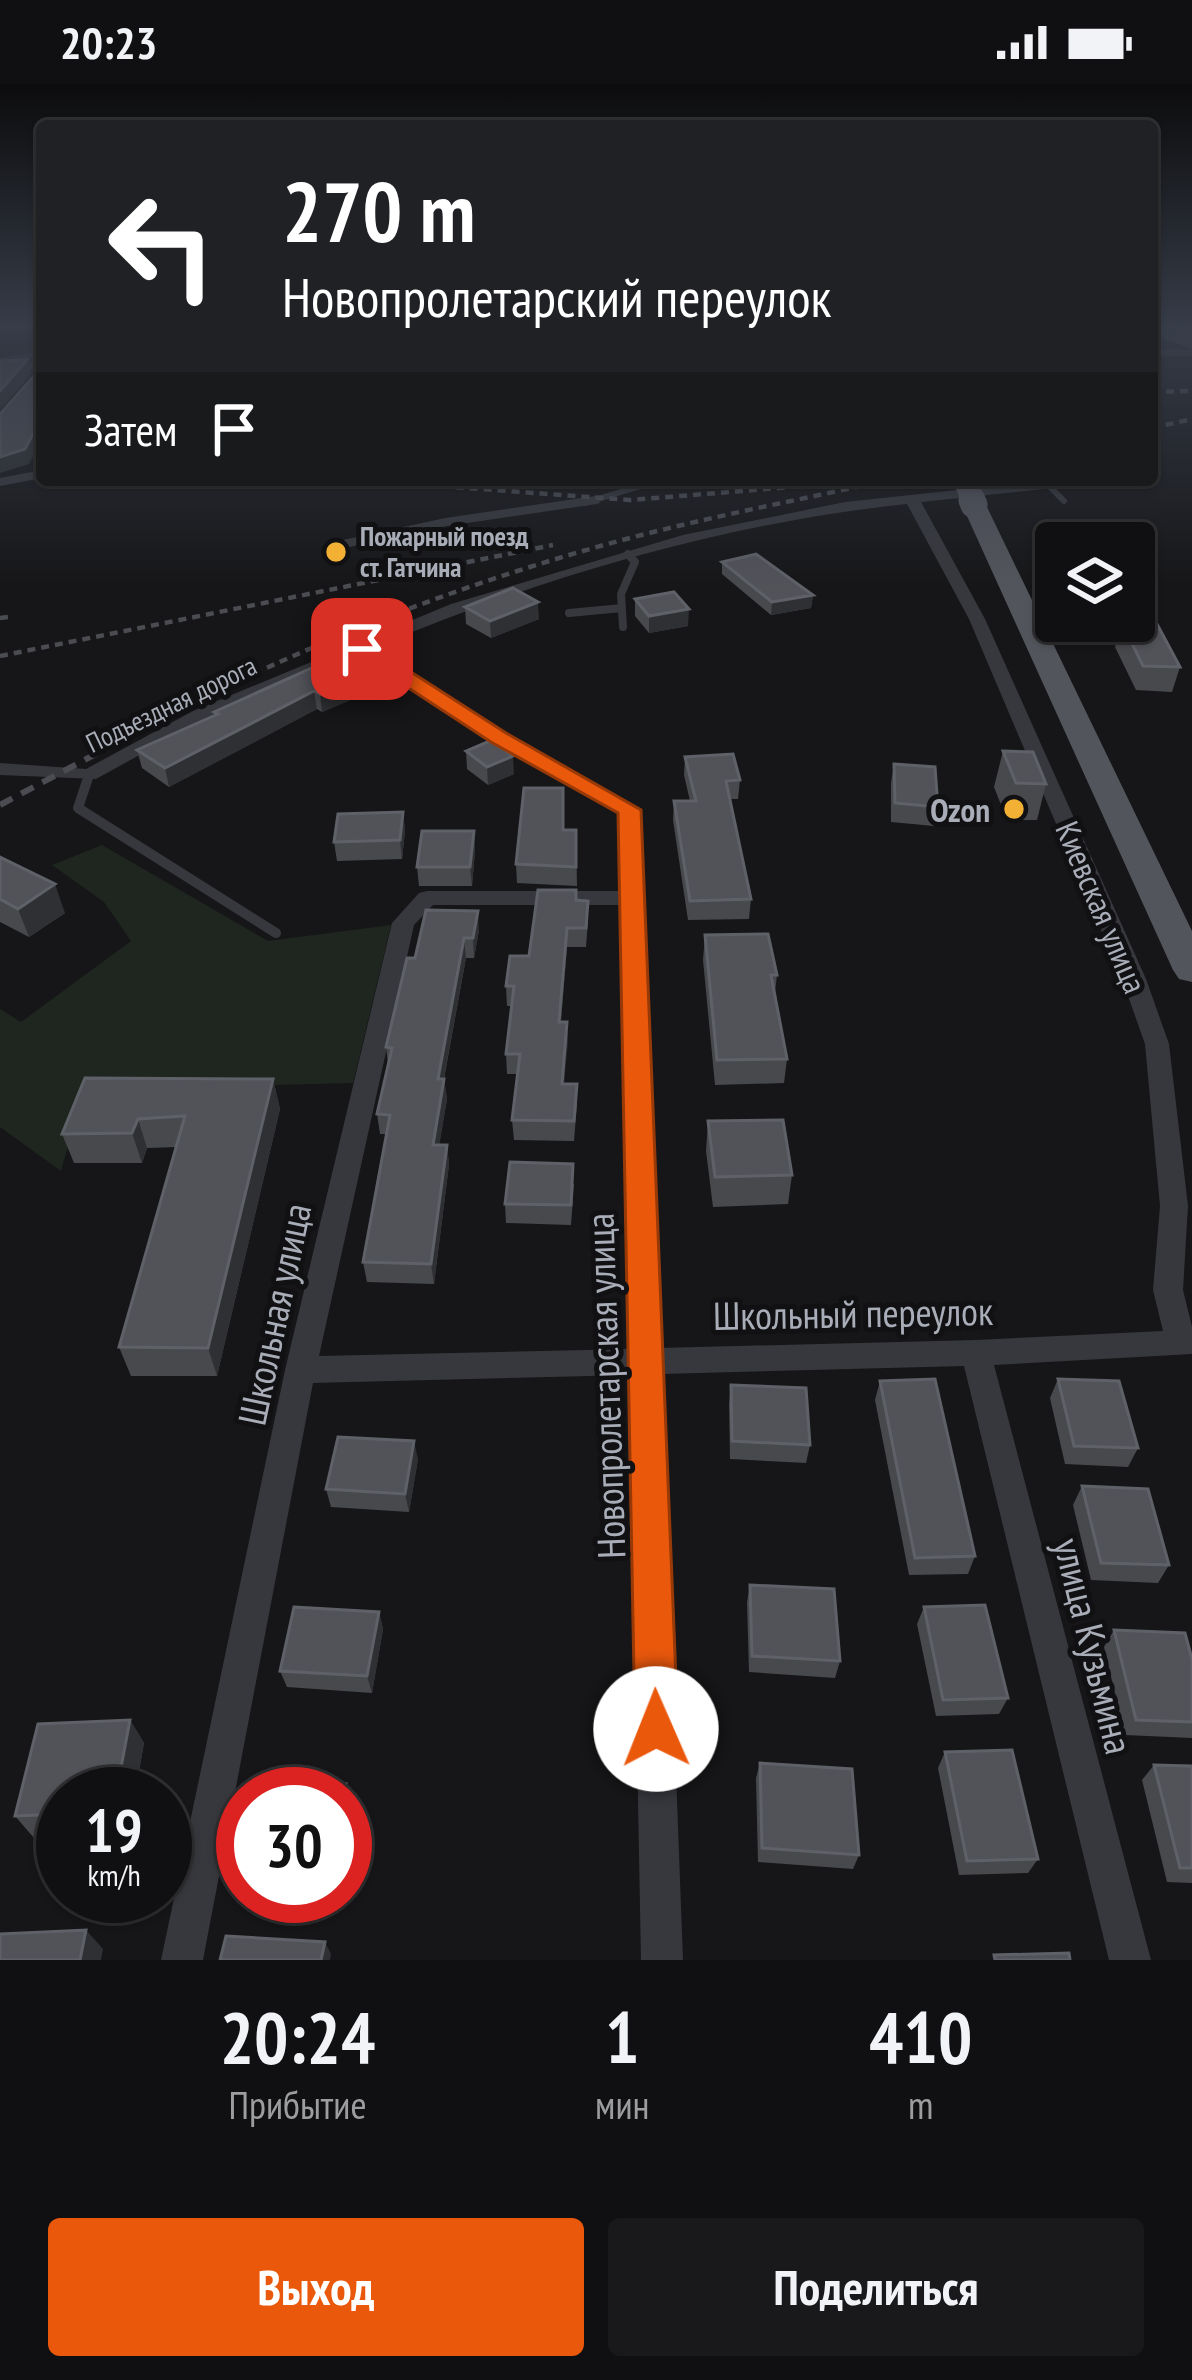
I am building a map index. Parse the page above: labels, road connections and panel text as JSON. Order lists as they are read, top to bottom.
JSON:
{
  "streets": {
    "main road": ["Киевская улица"],
    "street": [
      "Подъездная дорога",
      "Школьный переулок",
      "Школьная улица",
      "Новопролетарская улица",
      "улица Кузьмина"
    ]
  },
  "crossings": [
    ["Подъездная дорога", "Киевская улица"],
    ["Подъездная дорога", "Новопролетарская улица"],
    ["Киевская улица", "Школьный переулок"],
    ["Школьный переулок", "Школьная улица"],
    ["Школьный переулок", "Новопролетарская улица"],
    ["Школьный переулок", "улица Кузьмина"],
    ["Школьная улица", "Новопролетарская улица"]
  ],
  "places": ["Пожарный поезд ст. Гатчина", "Ozon"],
  "page": {
    "status": "20:23",
    "turn": ["270 m", "Новопролетарский переулок"],
    "then": "Затем",
    "speed": "19 km/h",
    "limit": "30",
    "eta": [
      "20:24",
      "Прибытие",
      "1",
      "мин",
      "410",
      "m"
    ],
    "buttons": ["Выход", "Поделиться"]
  }
}
